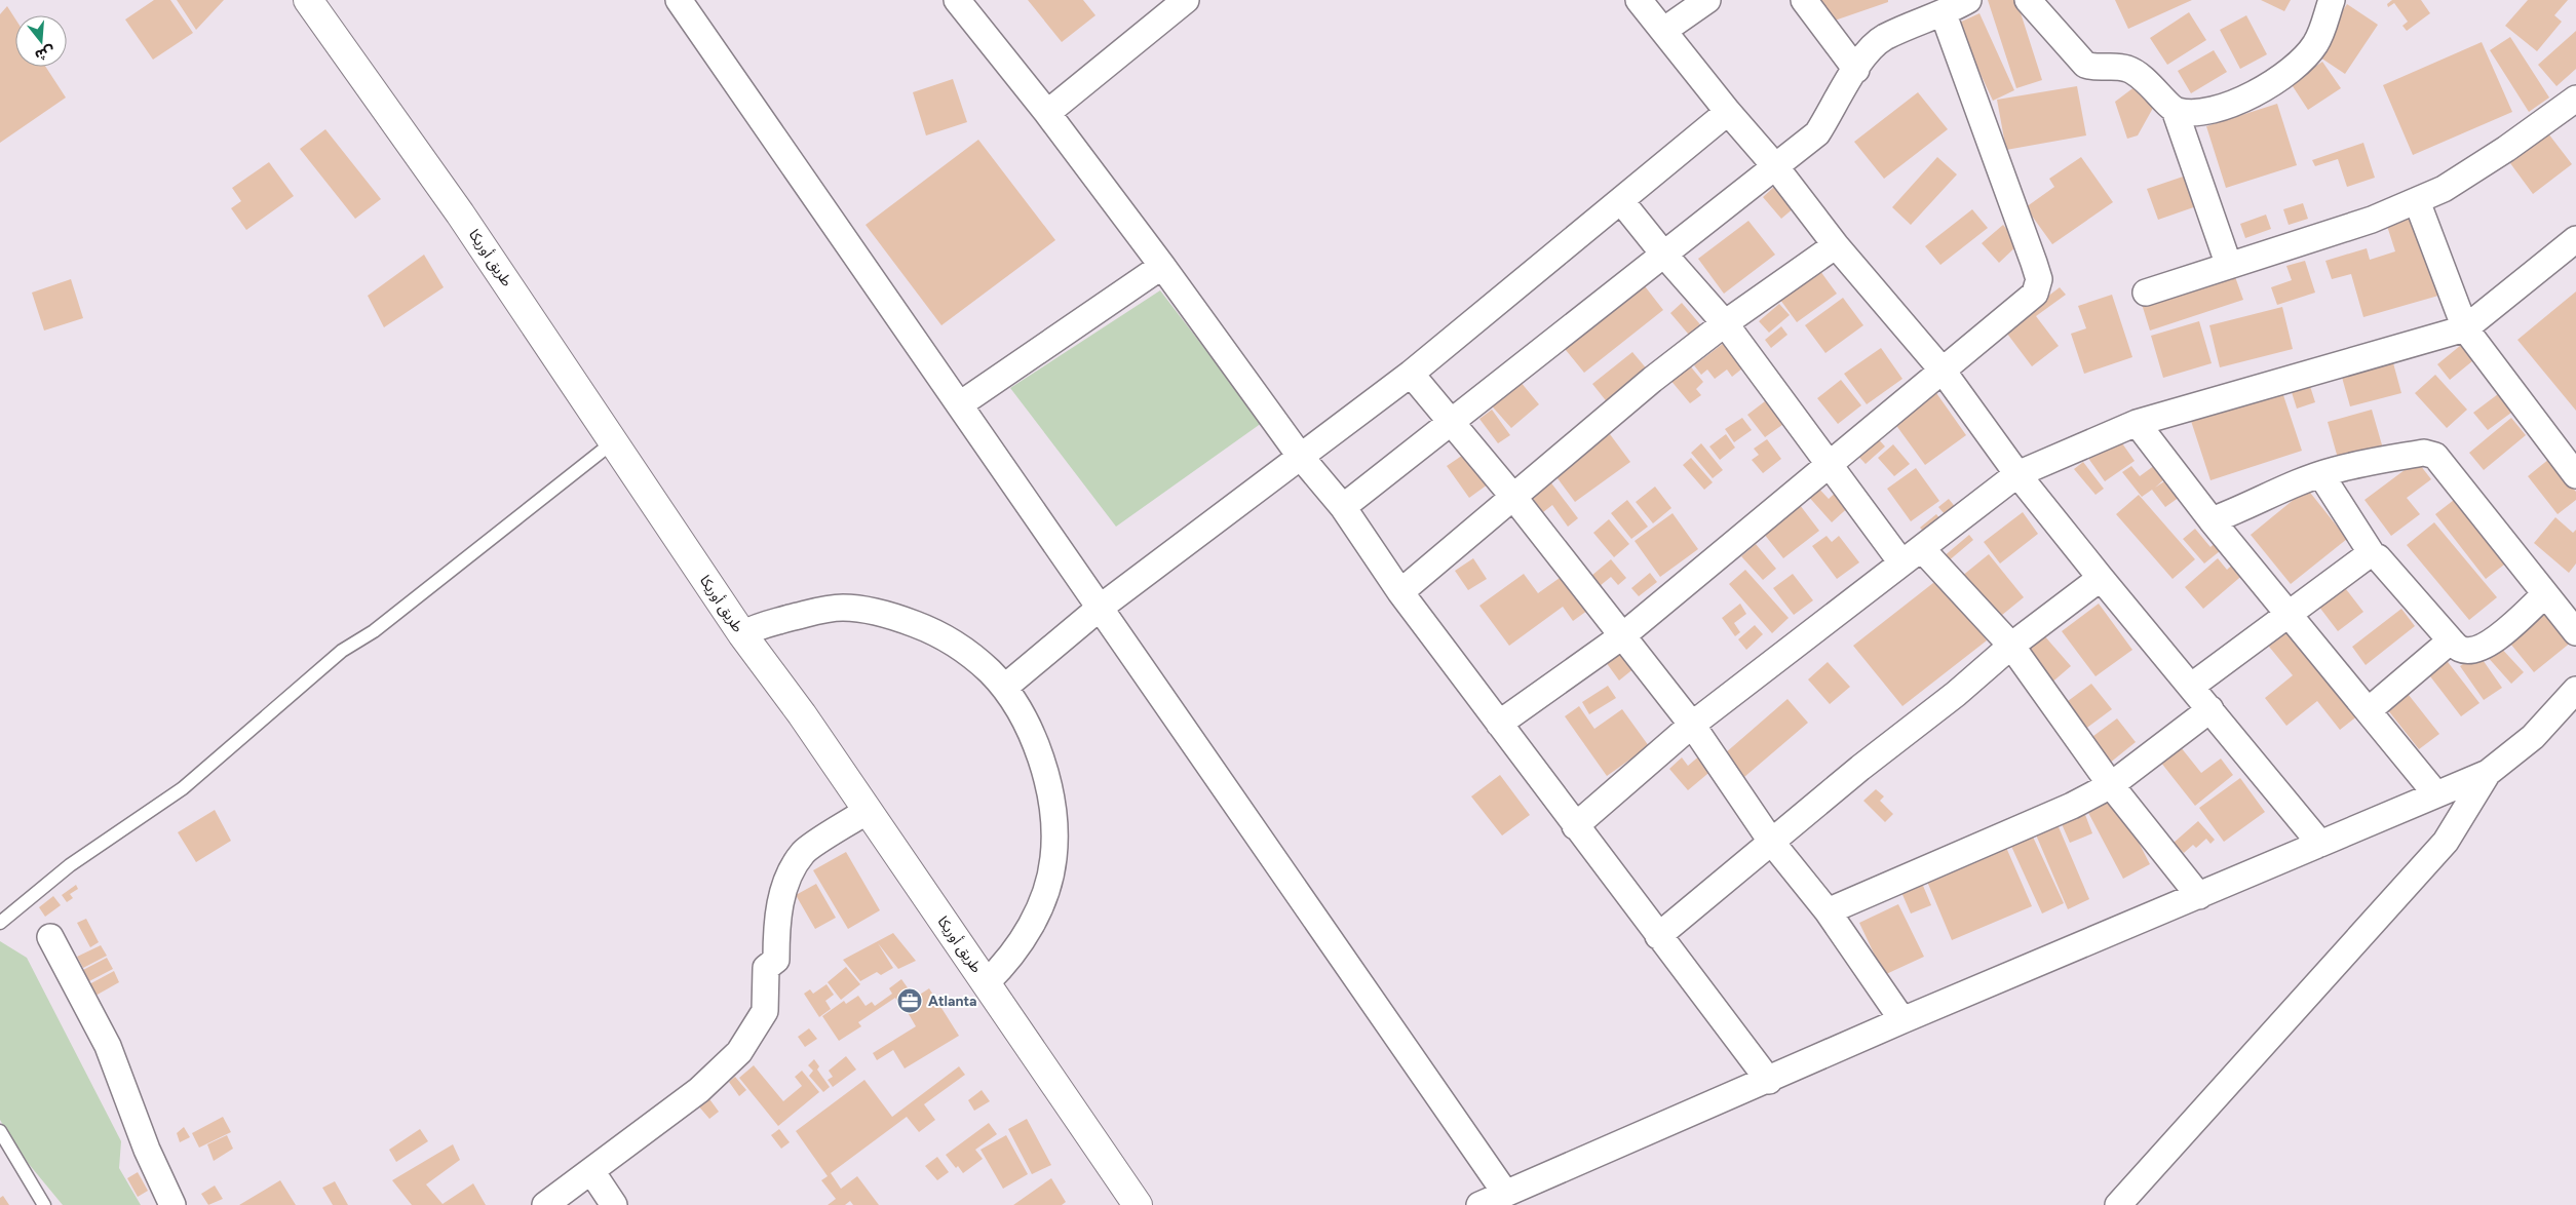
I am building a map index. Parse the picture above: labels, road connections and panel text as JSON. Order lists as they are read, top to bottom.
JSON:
{
  "streets": {
    "street": ["طريق أوريكا"]
  },
  "places": {
    "office": ["Atlanta"]
  },
  "north": "bottom"
}
